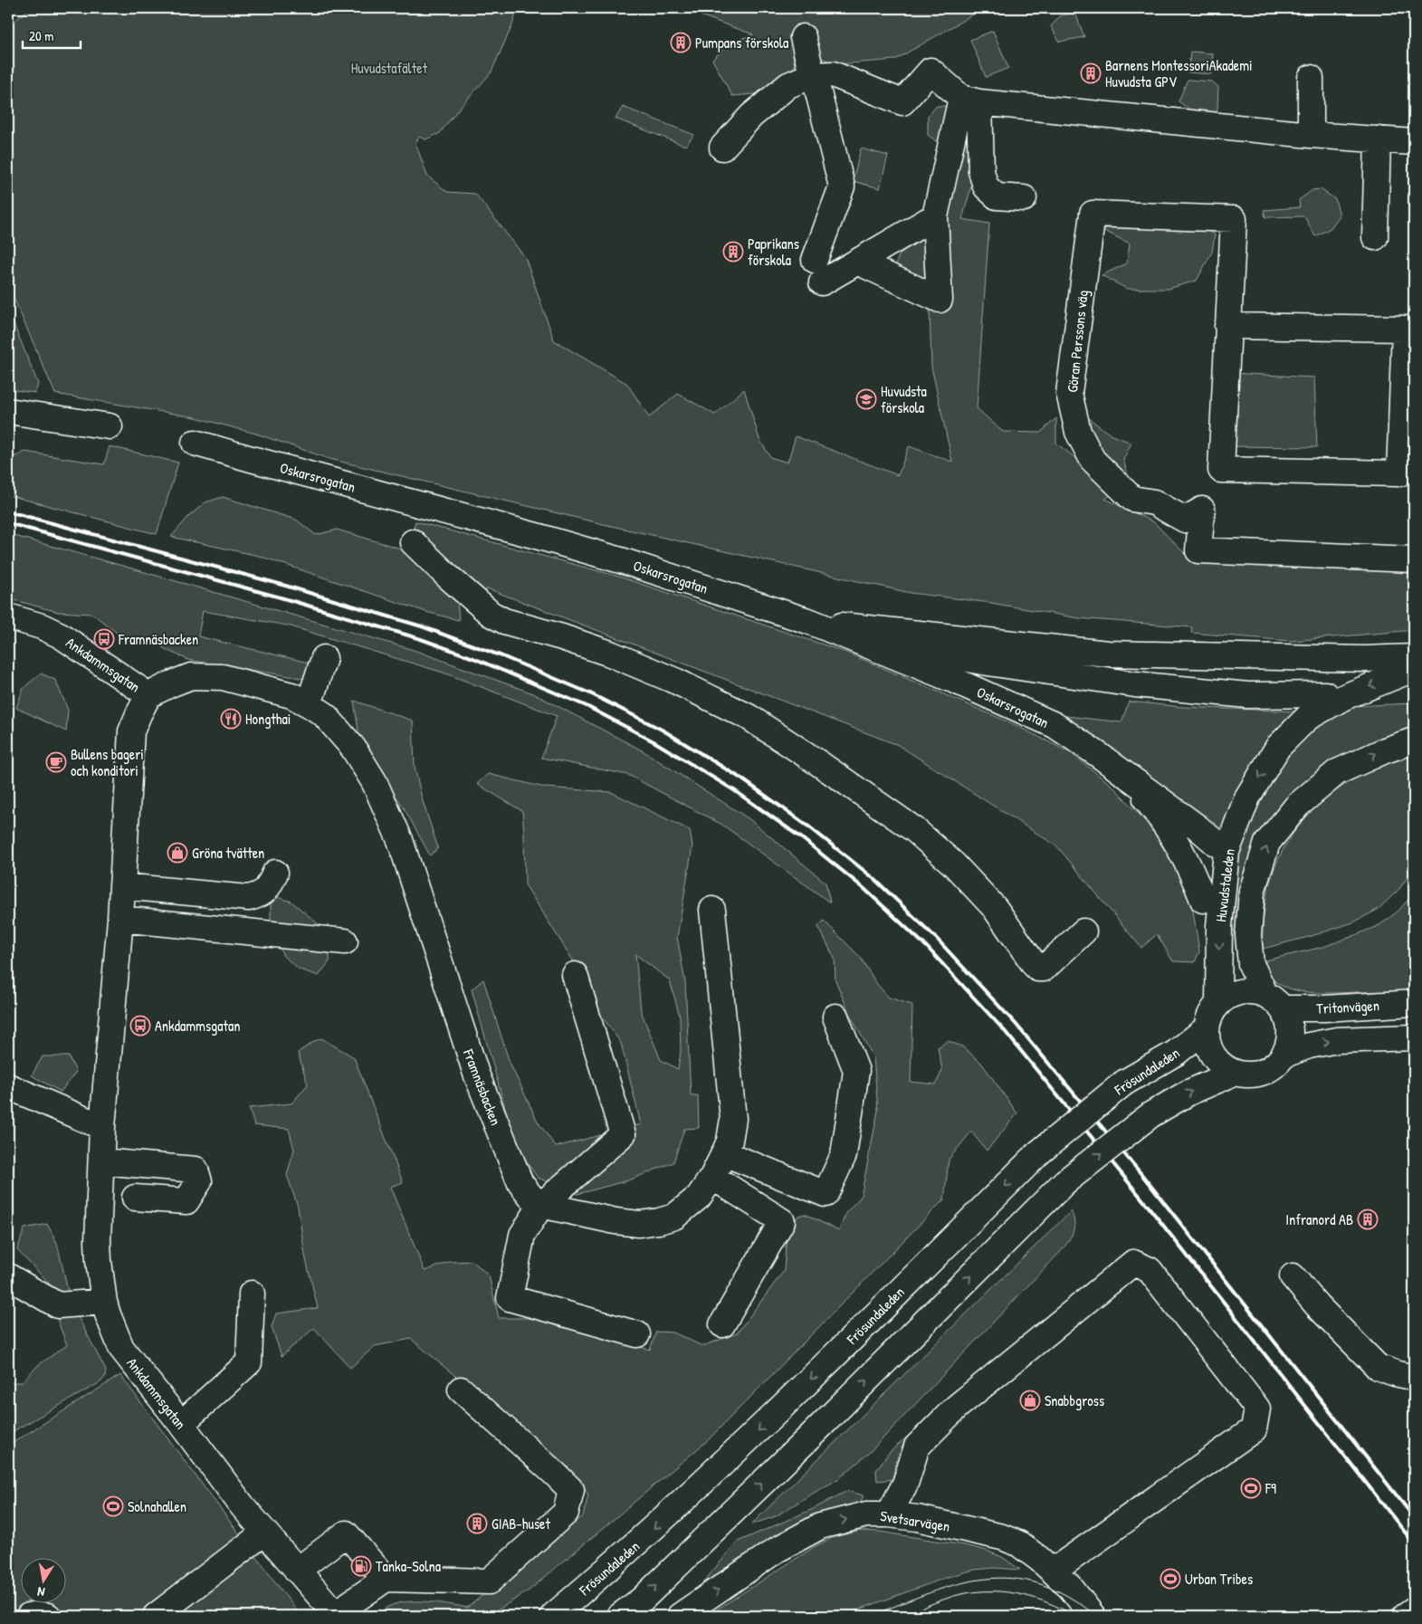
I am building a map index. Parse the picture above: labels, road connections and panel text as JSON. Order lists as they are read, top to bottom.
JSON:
{
  "streets": {
    "street": [
      "Göran Perssons väg",
      "Oskarsrogatan",
      "Ankdammsgatan",
      "Huvudstaleden",
      "Tritonvägen",
      "Frösundaleden",
      "Framnäsbacken",
      "Svetsarvägen"
    ]
  },
  "crossings": [
    ["Ankdammsgatan", "Framnäsbacken"],
    ["Huvudstaleden", "Tritonvägen"],
    ["Huvudstaleden", "Frösundaleden"],
    ["Tritonvägen", "Frösundaleden"]
  ],
  "parks": ["Huvudstafältet"],
  "places": {
    "building": [
      "Pumpans förskola",
      "Barnens MontessoriAkademi Huvudsta GPV",
      "Paprikans förskola",
      "Infranord AB",
      "GIAB-huset"
    ],
    "school or university": ["Huvudsta förskola"],
    "bus stop": ["Framnäsbacken", "Ankdammsgatan"],
    "restaurant": ["Hongthai"],
    "cafe": ["Bullens bageri och konditori"],
    "shop": ["Gröna tvätten", "Snabbgross"],
    "sports": ["F9", "Solnahallen", "Urban Tribes"],
    "fuel station": ["Tanka-Solna"]
  },
  "scale_bar": "20 m",
  "north": "bottom"
}
